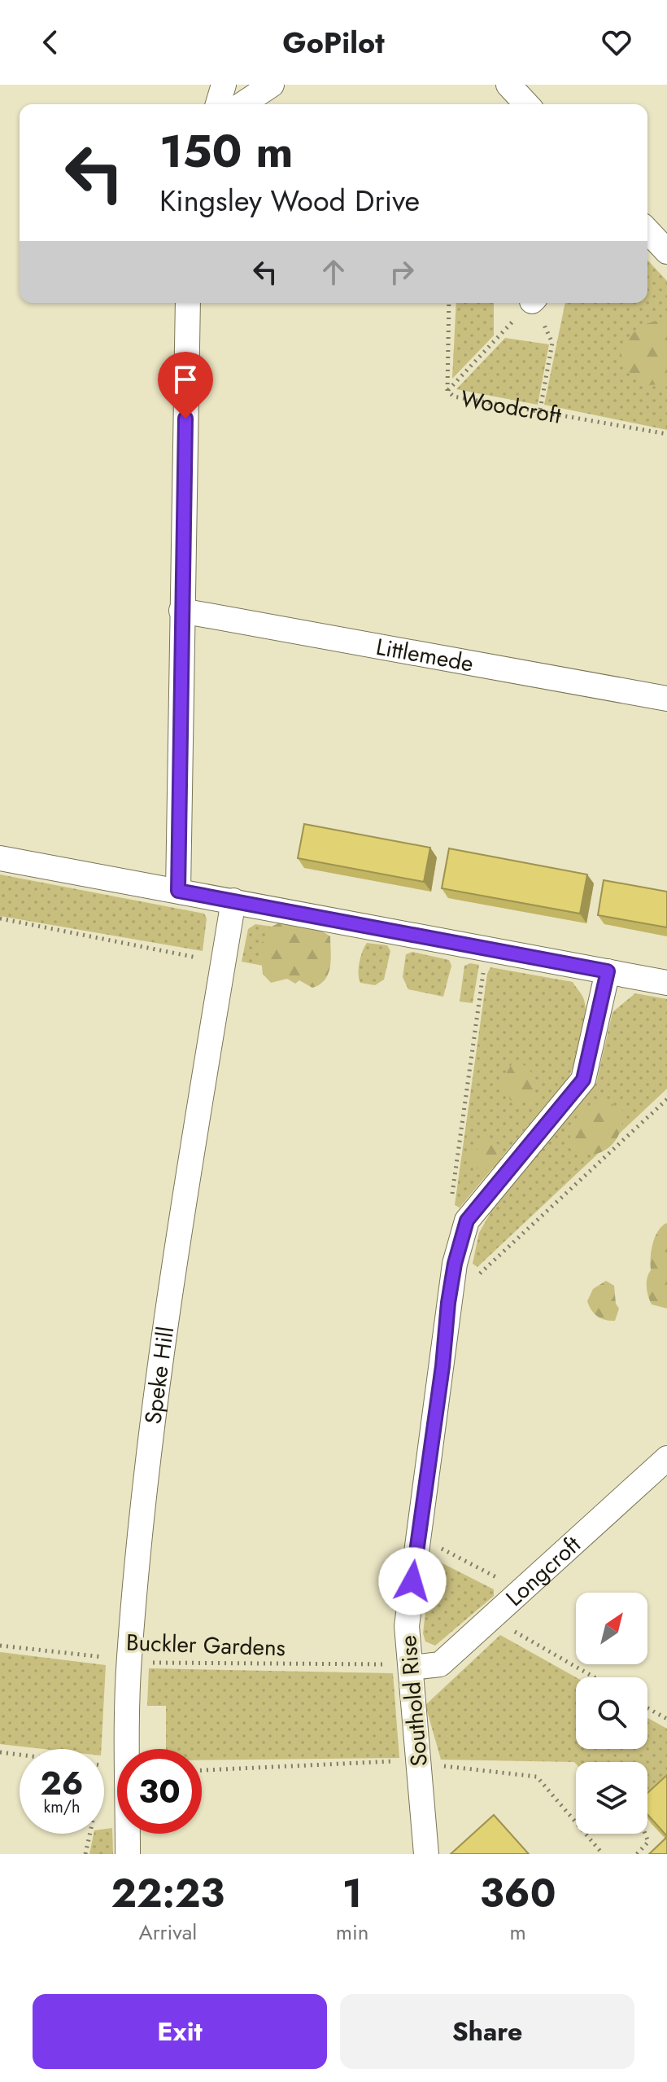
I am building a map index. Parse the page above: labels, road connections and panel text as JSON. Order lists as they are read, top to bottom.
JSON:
{
  "streets": {
    "street": [
      "Littlemede",
      "Speke Hill",
      "Longcroft",
      "Southold Rise"
    ],
    "path": ["Woodcroft", "Buckler Gardens"]
  },
  "crossings": [
    ["Speke Hill", "Buckler Gardens"],
    ["Longcroft", "Buckler Gardens"],
    ["Longcroft", "Southold Rise"],
    ["Buckler Gardens", "Southold Rise"]
  ],
  "north": "top right",
  "page": {
    "header": "GoPilot",
    "turn": ["150 m", "Kingsley Wood Drive"],
    "speed": "26 km/h",
    "limit": "30",
    "eta": [
      "22:23",
      "Arrival",
      "1",
      "min",
      "360",
      "m"
    ],
    "buttons": ["Exit", "Share"]
  }
}
